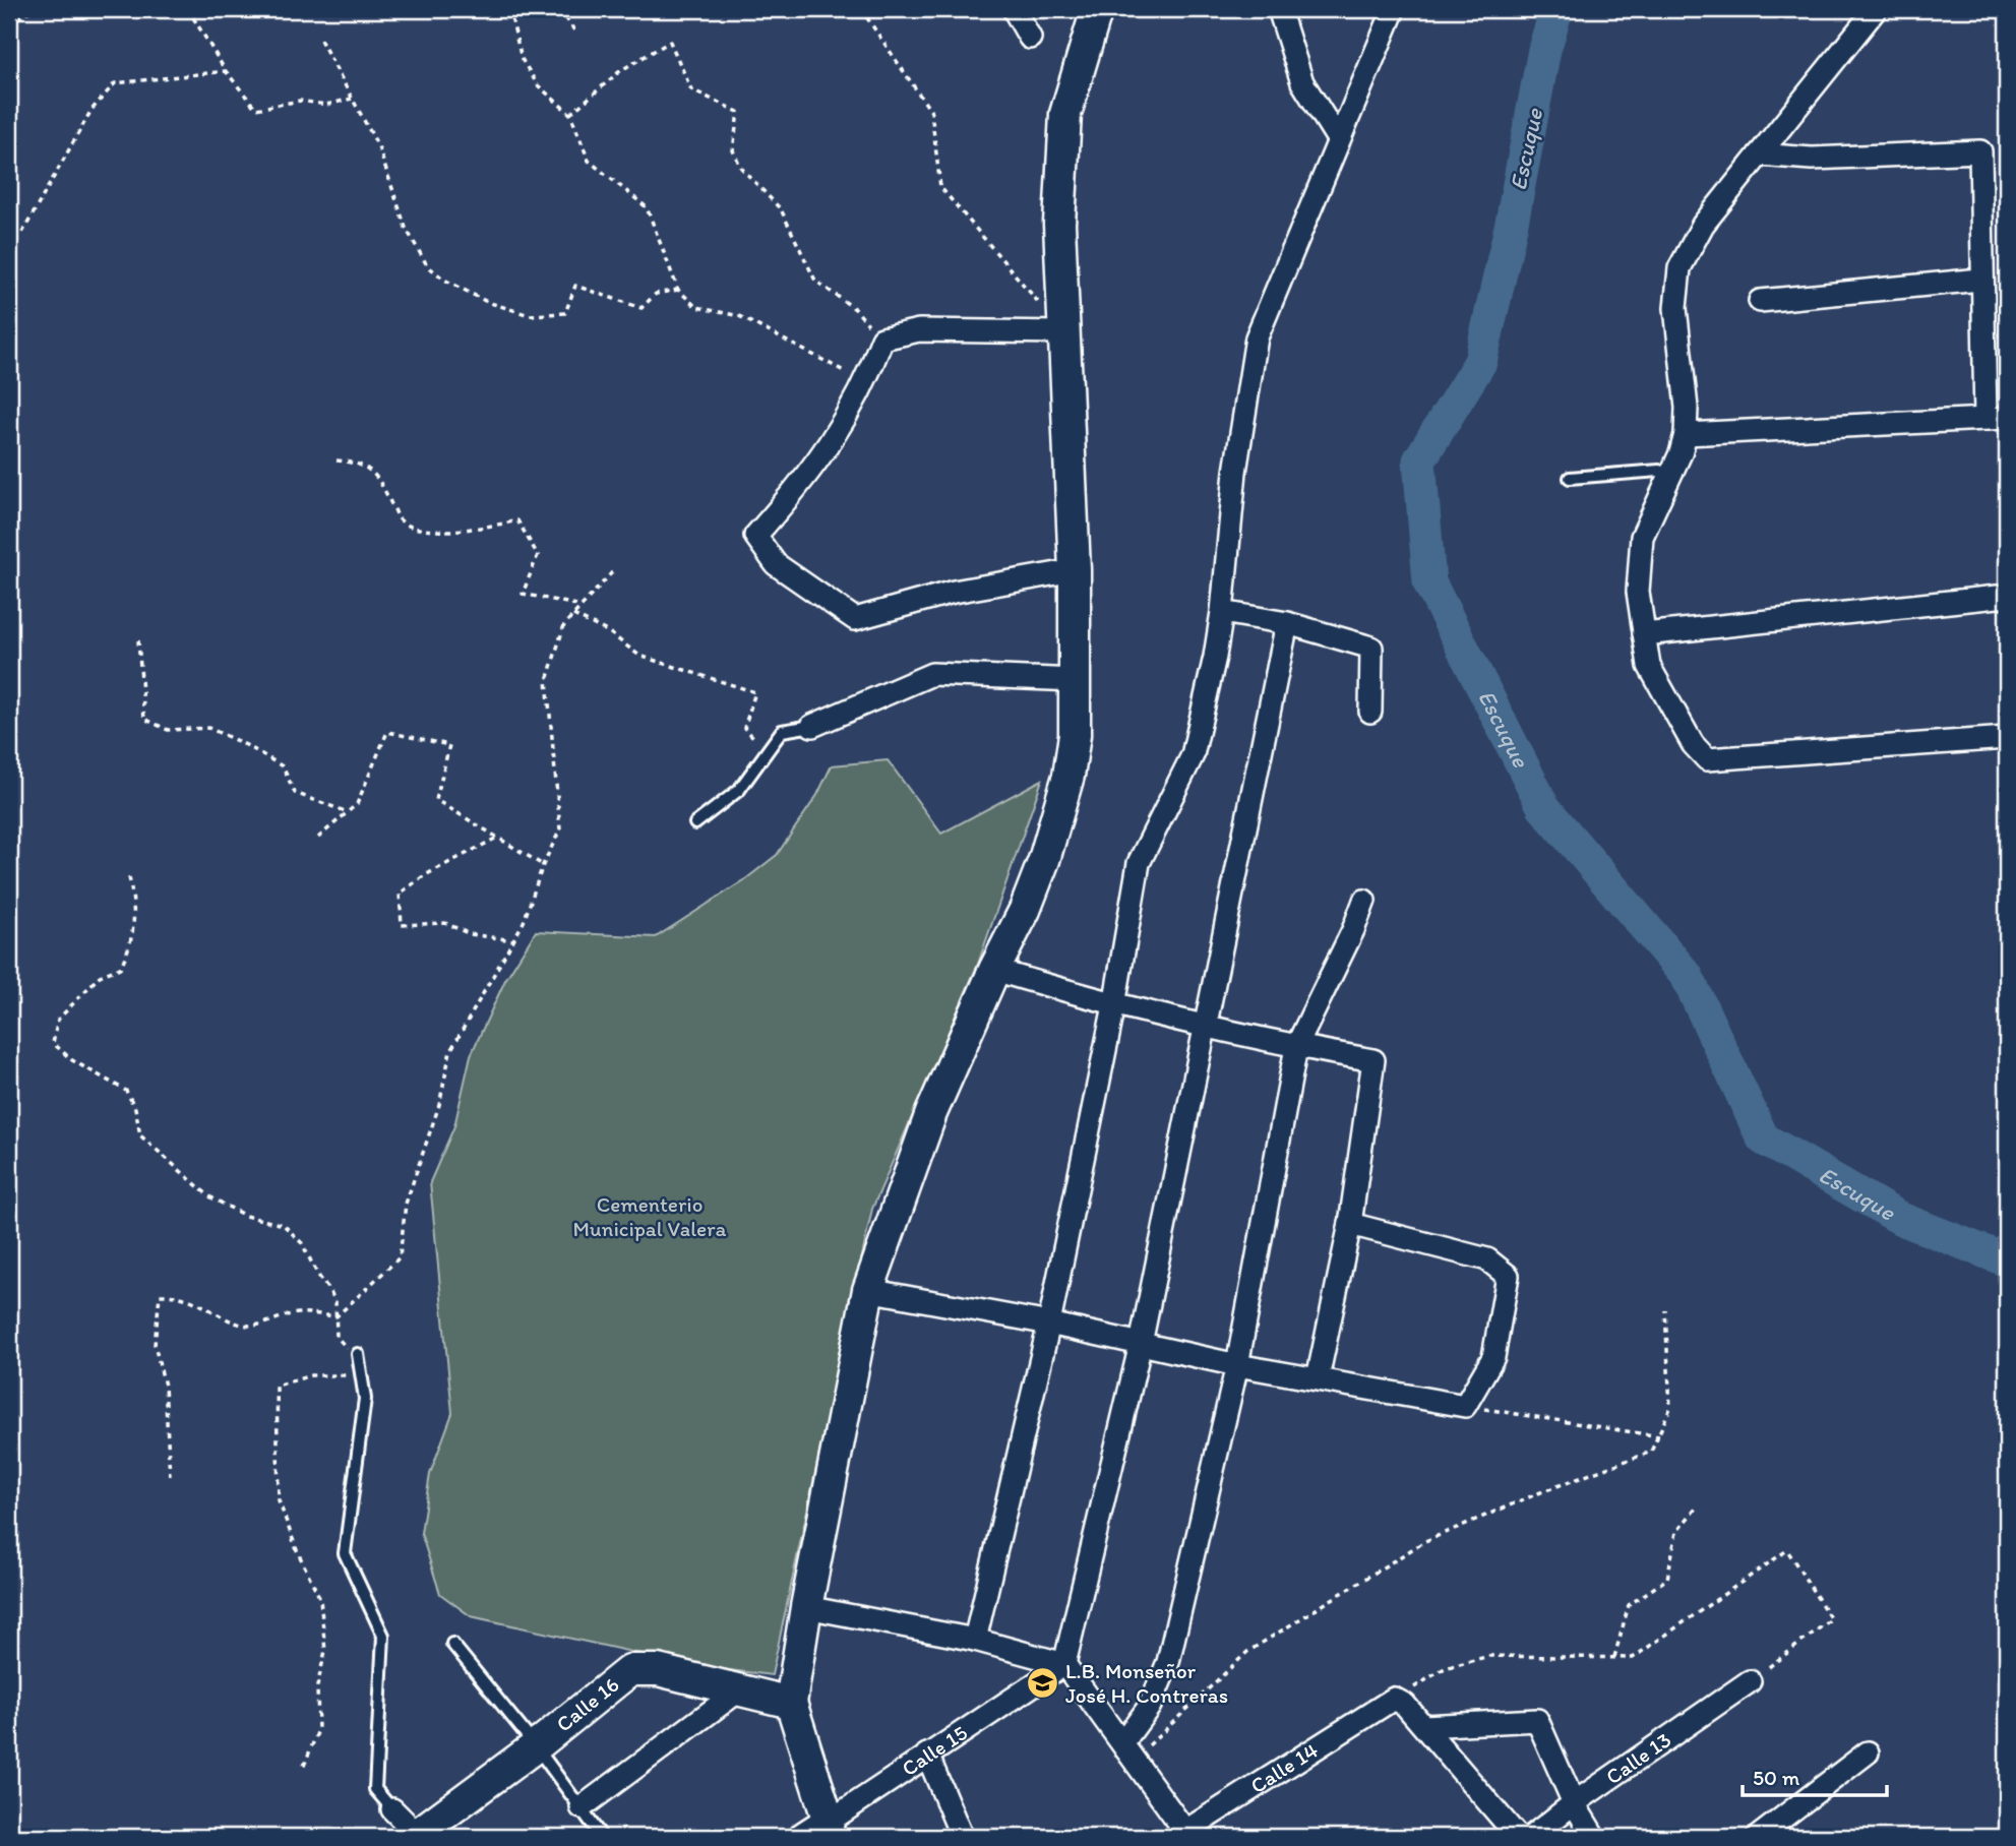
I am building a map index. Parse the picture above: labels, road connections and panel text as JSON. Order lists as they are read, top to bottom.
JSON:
{
  "streets": {
    "main road": ["Calle 16"],
    "street": ["Calle 15", "Calle 13", "Calle 14"]
  },
  "water": ["Escuque"],
  "parks": ["Cementerio Municipal Valera"],
  "places": {
    "school or university": ["L.B. Monseñor José H. Contreras"]
  },
  "scale_bar": "50 m"
}
